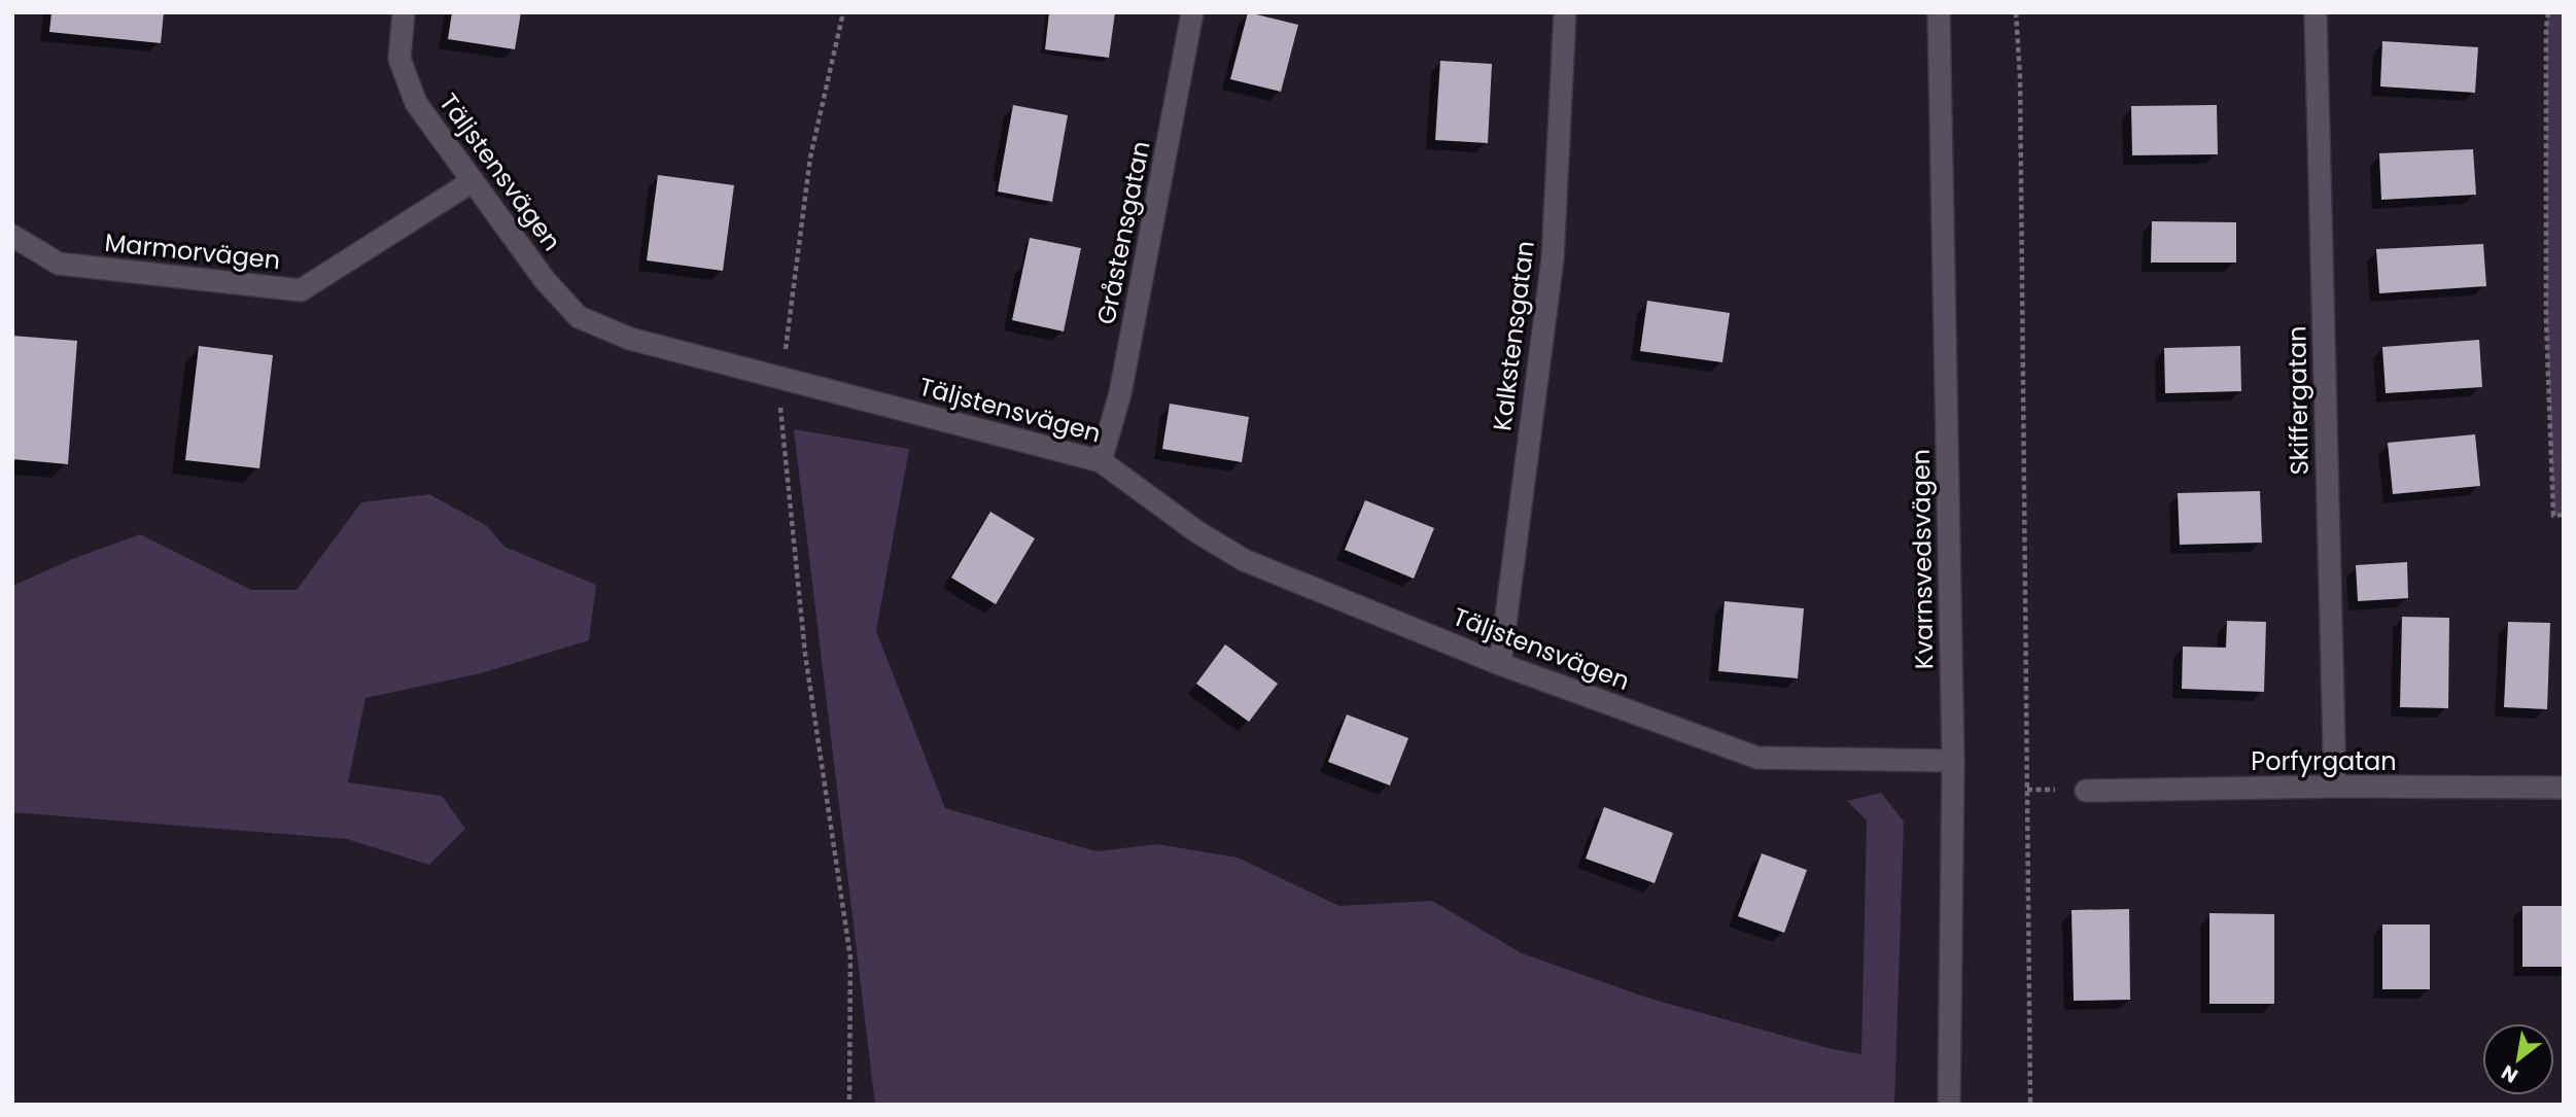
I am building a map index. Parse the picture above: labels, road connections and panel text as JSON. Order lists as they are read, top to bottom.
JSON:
{
  "streets": {
    "street": [
      "Täljstensvägen",
      "Gråstensgatan",
      "Marmorvägen",
      "Kalkstensgatan",
      "Skiffergatan",
      "Kvarnsvedsvägen",
      "Porfyrgatan"
    ]
  },
  "crossings": [
    ["Täljstensvägen", "Gråstensgatan"],
    ["Täljstensvägen", "Marmorvägen"],
    ["Täljstensvägen", "Kalkstensgatan"],
    ["Täljstensvägen", "Kvarnsvedsvägen"],
    ["Skiffergatan", "Porfyrgatan"]
  ],
  "north": "bottom left"
}
